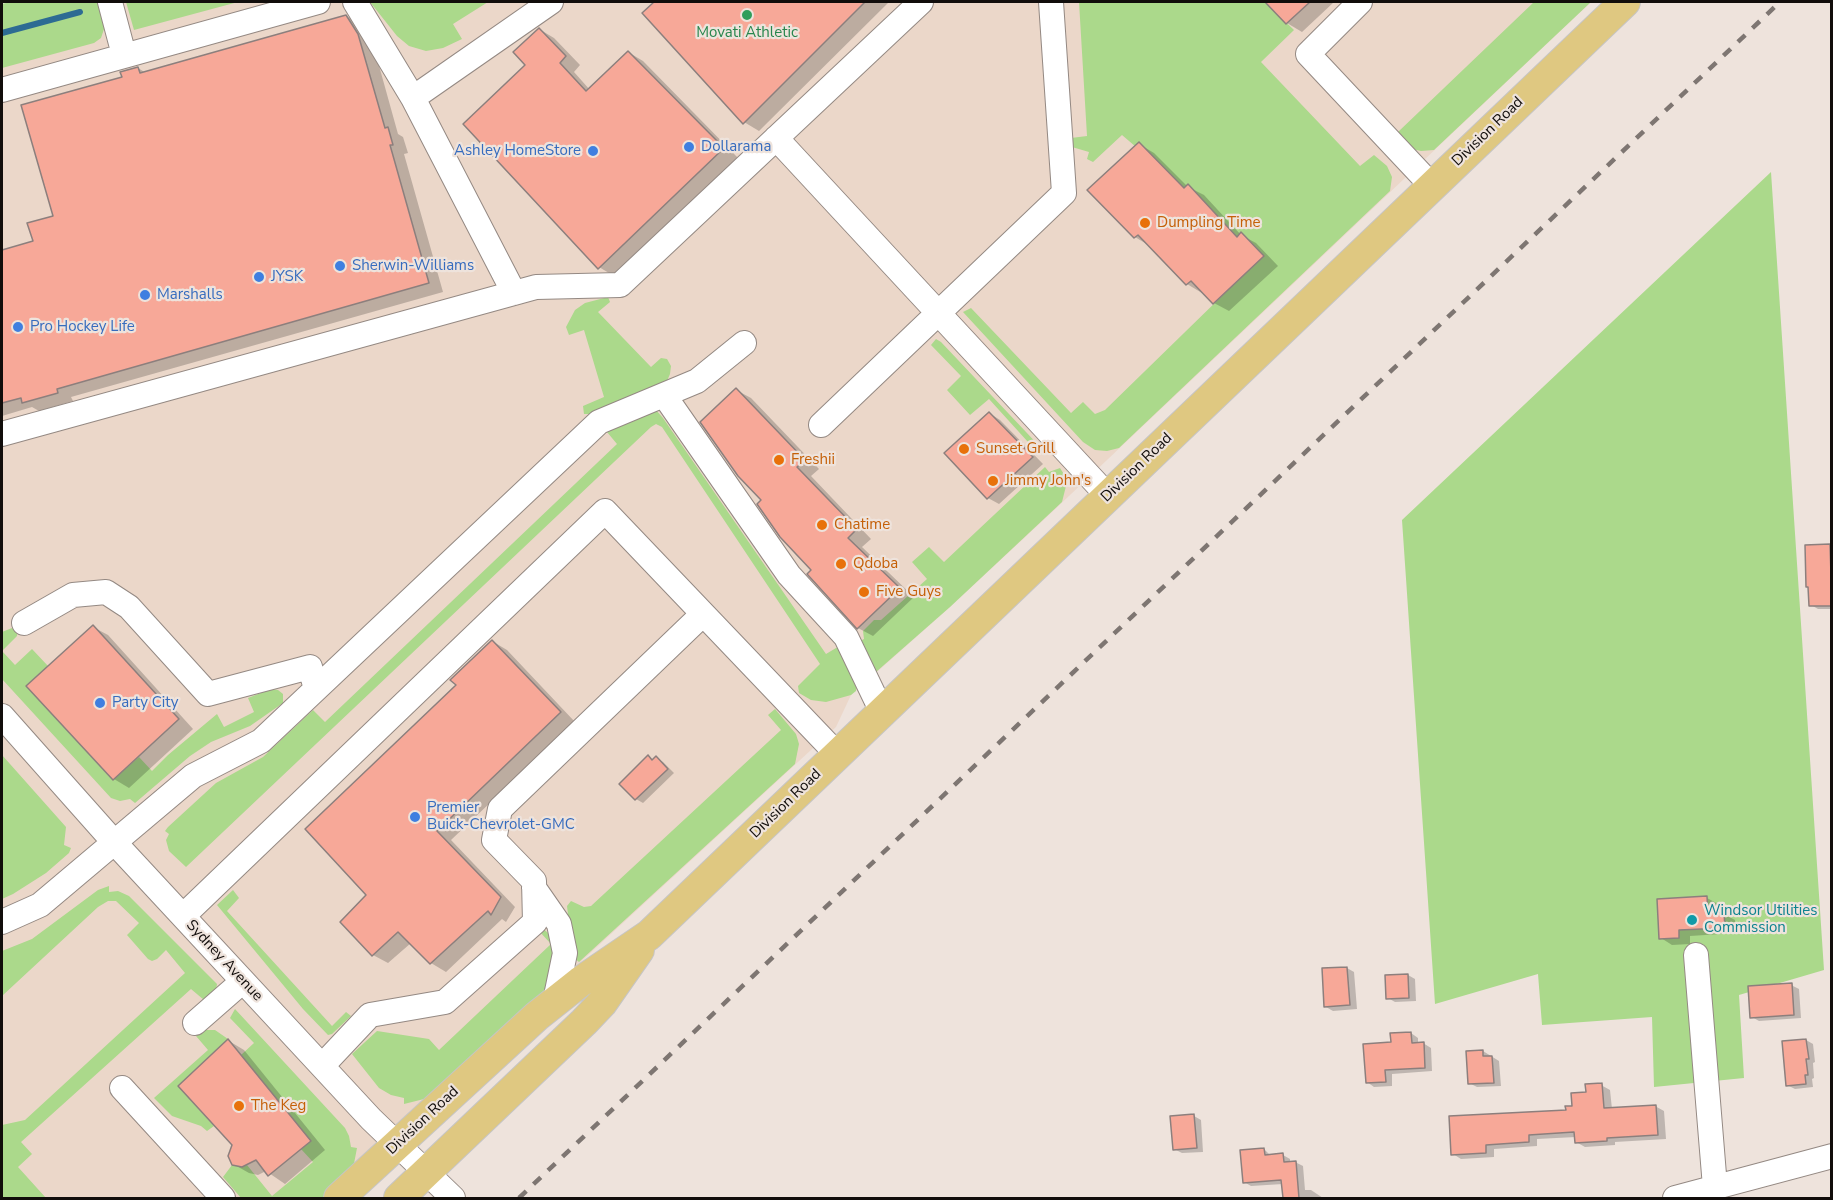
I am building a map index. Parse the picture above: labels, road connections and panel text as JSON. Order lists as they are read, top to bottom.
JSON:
{
  "streets": {
    "main road": ["Division Road"],
    "street": ["Sydney Avenue"]
  },
  "crossings": [
    ["Division Road", "Sydney Avenue"]
  ],
  "places": [
    "Movati Athletic",
    "Dollarama",
    "Ashley HomeStore",
    "Dumpling Time",
    "Sherwin-Williams",
    "JYSK",
    "Marshalls",
    "Pro Hockey Life",
    "Sunset Grill",
    "Freshii",
    "Jimmy John's",
    "Chatime",
    "Qdoba",
    "Five Guys",
    "Party City",
    "Premier Buick-Chevrolet-GMC",
    "Windsor Utilities Commission",
    "The Keg"
  ]
}
